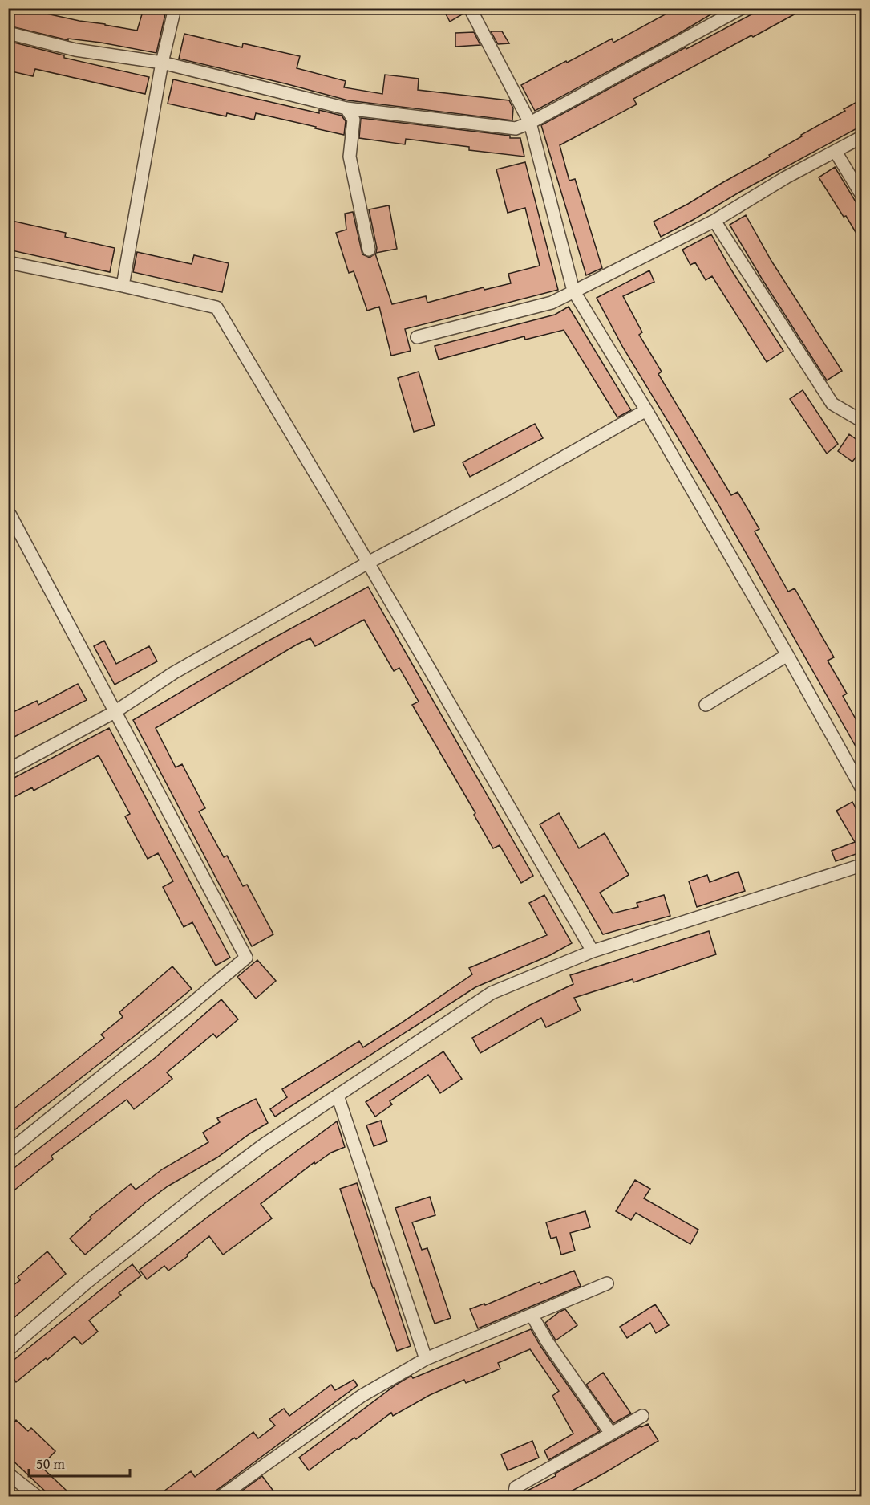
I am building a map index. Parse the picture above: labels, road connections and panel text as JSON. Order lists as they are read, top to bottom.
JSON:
{
  "scale_bar": "50 m"
}
